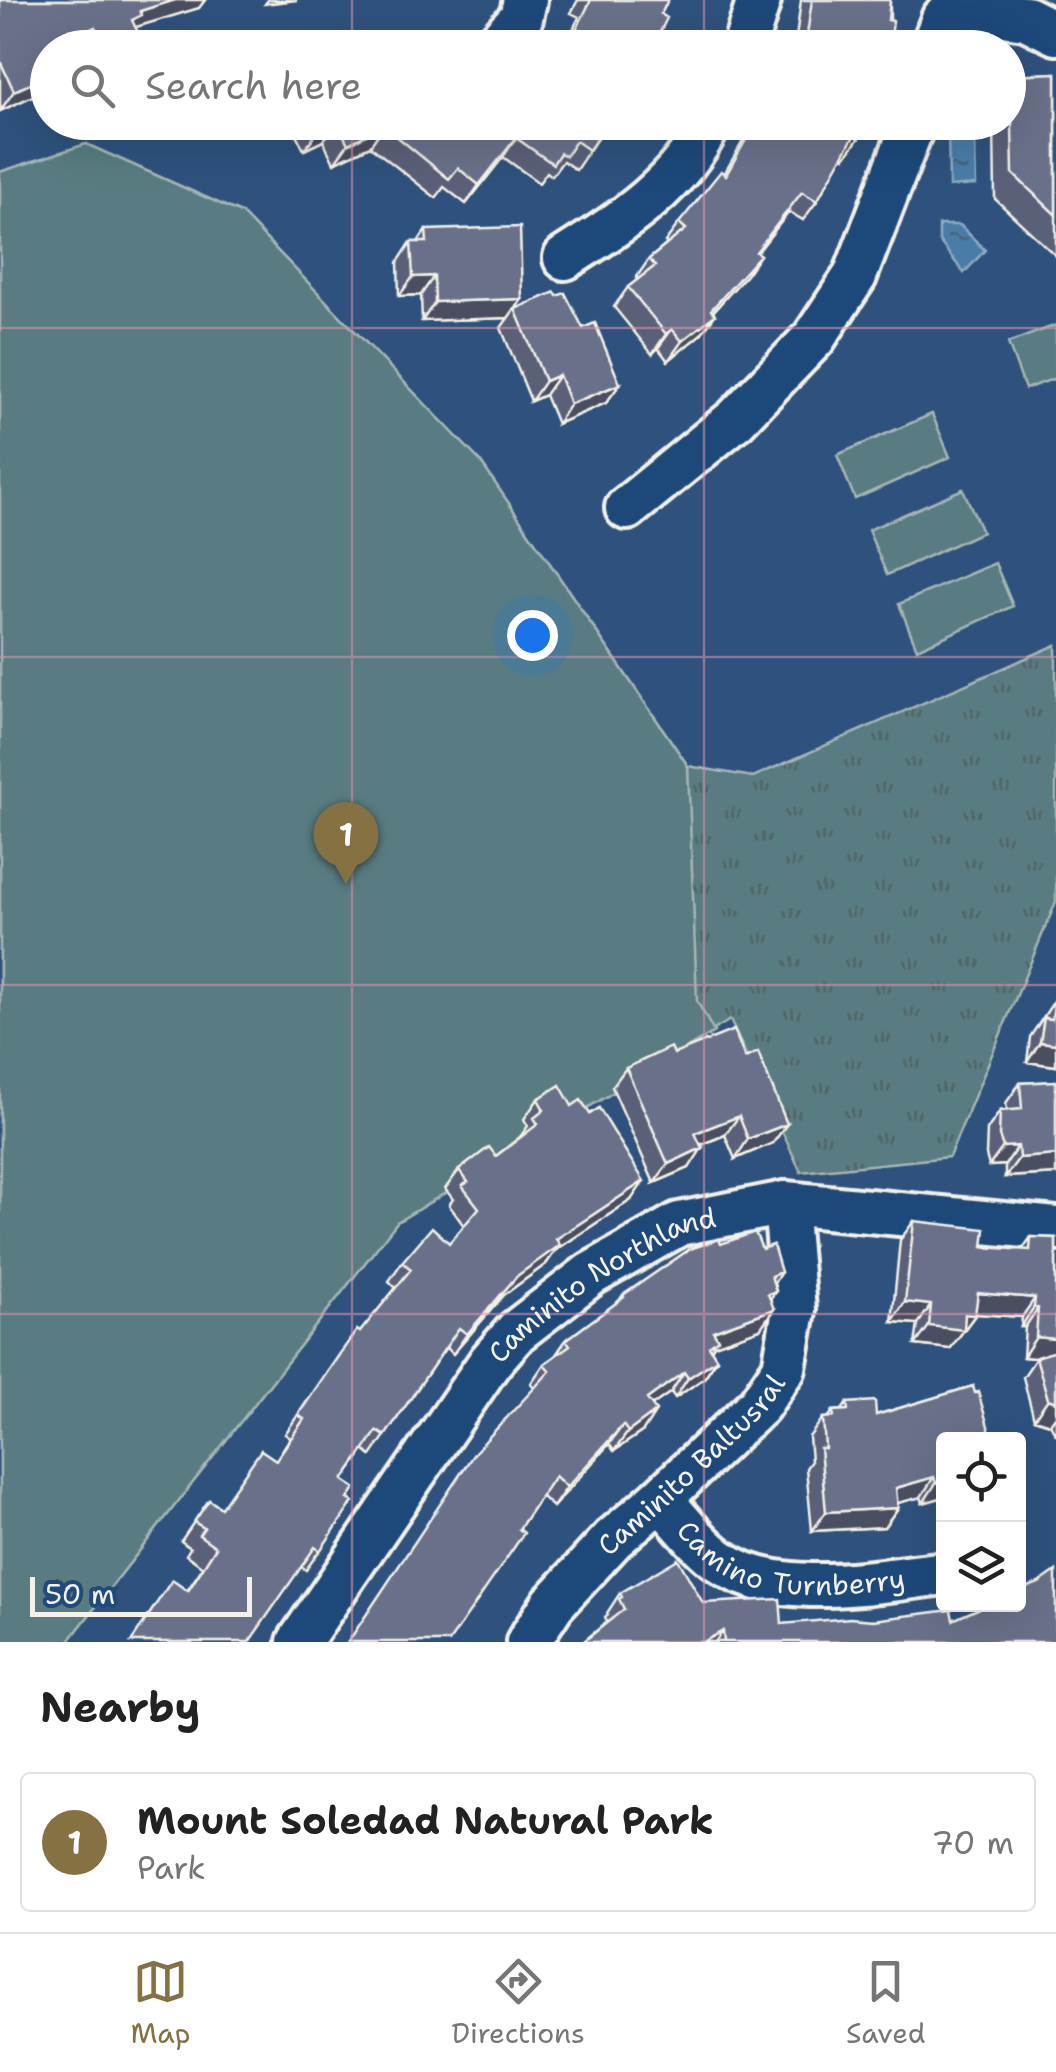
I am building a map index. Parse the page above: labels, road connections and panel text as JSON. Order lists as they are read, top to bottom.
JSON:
{
  "streets": {
    "street": ["Caminito Northland", "Caminito Baltusral", "Camino Turnberry"]
  },
  "crossings": [
    ["Caminito Northland", "Caminito Baltusral"],
    ["Caminito Baltusral", "Camino Turnberry"]
  ],
  "scale_bar": "50 m",
  "page": {
    "search": "Search here",
    "pins": "1",
    "scale": "50 m",
    "heading": "Nearby",
    "list": [
      {
        "mark": "1",
        "name": "Mount Soledad Natural Park",
        "note": "Park",
        "value": "70 m"
      }
    ],
    "nav": ["Map", "Directions", "Saved"]
  }
}
